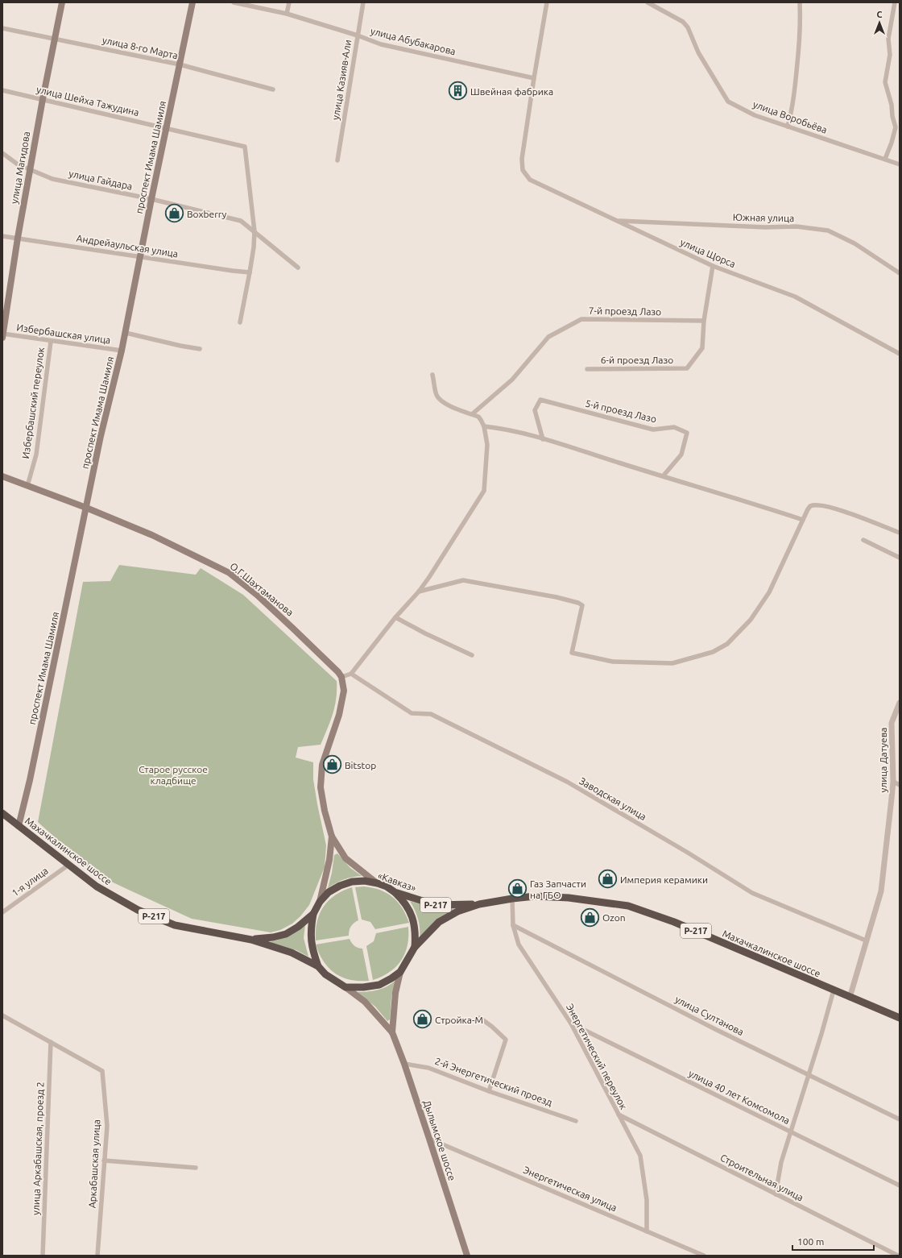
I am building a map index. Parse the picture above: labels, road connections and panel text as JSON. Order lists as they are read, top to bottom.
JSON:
{
  "streets": {
    "highway": ["Махачкалинское шоссе", "«Кавказ»", "Р-217"],
    "main road": [
      "проспект Имама Шамиля",
      "улица Магидова",
      "О.Г.Шахтаманова",
      "Дылымское шоссе"
    ],
    "street": [
      "улица Абубакарова",
      "улица 8-го Марта",
      "улица Казияв-Али",
      "улица Шейха Тажудина",
      "улица Воробьёва",
      "улица Гайдара",
      "Южная улица",
      "Андрейаульская улица",
      "улица Щорса",
      "7-й проезд Лазо",
      "Избербашская улица",
      "6-й проезд Лазо",
      "Избербашский переулок",
      "5-й проезд Лазо",
      "улица Датуева",
      "Заводская улица",
      "1-я улица",
      "улица Султанова",
      "Энергетический переулок",
      "2-й Энергетический проезд",
      "улица 40 лет Комсомола",
      "улица Аркабашская, проезд 2",
      "Аркабашская улица",
      "Строительная улица",
      "Энергетическая улица"
    ]
  },
  "crossings": [
    ["улица Абубакарова", "улица Казияв-Али"],
    ["улица Абубакарова", "улица Щорса"],
    ["улица 8-го Марта", "проспект Имама Шамиля"],
    ["улица 8-го Марта", "улица Магидова"],
    ["улица Шейха Тажудина", "проспект Имама Шамиля"],
    ["улица Шейха Тажудина", "улица Магидова"],
    ["улица Шейха Тажудина", "улица Гайдара"],
    ["проспект Имама Шамиля", "улица Гайдара"],
    ["проспект Имама Шамиля", "Андрейаульская улица"],
    ["проспект Имама Шамиля", "Избербашская улица"],
    ["проспект Имама Шамиля", "О.Г.Шахтаманова"],
    ["проспект Имама Шамиля", "Махачкалинское шоссе"],
    ["улица Магидова", "улица Гайдара"],
    ["улица Магидова", "Андрейаульская улица"],
    ["улица Магидова", "Избербашская улица"],
    ["Южная улица", "улица Щорса"],
    ["7-й проезд Лазо", "6-й проезд Лазо"],
    ["Избербашская улица", "Избербашский переулок"],
    ["Избербашский переулок", "О.Г.Шахтаманова"],
    ["улица Датуева", "Заводская улица"],
    ["улица Датуева", "Махачкалинское шоссе"],
    ["Махачкалинское шоссе", "1-я улица"],
    ["Махачкалинское шоссе", "«Кавказ»"],
    ["Махачкалинское шоссе", "Р-217"],
    ["Махачкалинское шоссе", "Энергетический переулок"],
    ["«Кавказ»", "Р-217"],
    ["Р-217", "Дылымское шоссе"],
    ["улица Султанова", "Энергетический переулок"],
    ["Энергетический переулок", "улица 40 лет Комсомола"],
    ["Энергетический переулок", "Строительная улица"],
    ["Энергетический переулок", "Энергетическая улица"],
    ["2-й Энергетический проезд", "Дылымское шоссе"],
    ["Дылымское шоссе", "Энергетическая улица"],
    ["улица Аркабашская, проезд 2", "Аркабашская улица"]
  ],
  "parks": ["Старое русское кладбище"],
  "places": {
    "building": ["Швейная фабрика"],
    "shop": [
      "Boxberry",
      "Bitstop",
      "Империя керамики",
      "Газ Запчасти на ГБО",
      "Ozon",
      "Стройка-М"
    ]
  },
  "scale_bar": "100 m",
  "north": "top"
}
